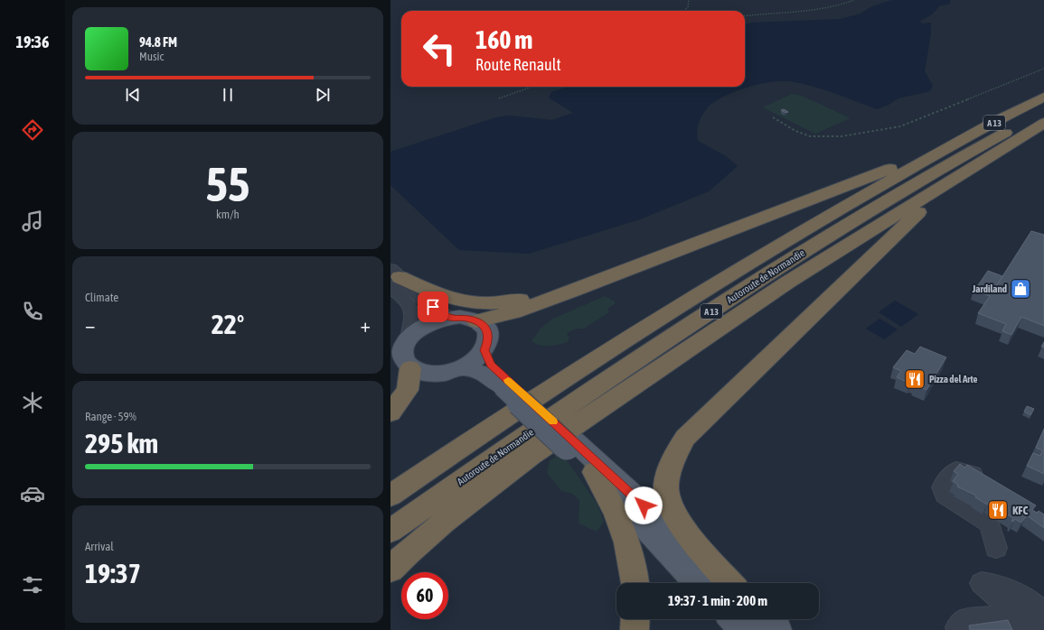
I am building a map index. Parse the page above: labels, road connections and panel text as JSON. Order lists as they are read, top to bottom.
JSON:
{
  "streets": {
    "highway": ["A 13", "Autoroute de Normandie"]
  },
  "places": {
    "shop": ["Jardiland"],
    "restaurant": ["Pizza del Arte", "KFC"]
  },
  "page": {
    "tabs": "19:36",
    "turn": ["160 m", "Route Renault"],
    "song": ["94.8 FM", "Music"],
    "tile": [
      ["55", "km/h"],
      "Climate",
      ["Range · 59%", "295 km"],
      ["Arrival", "19:37"]
    ],
    "heat": ["−", "22°", "+"],
    "limit": "60",
    "trip": "19:37 · 1 min · 200 m"
  }
}
